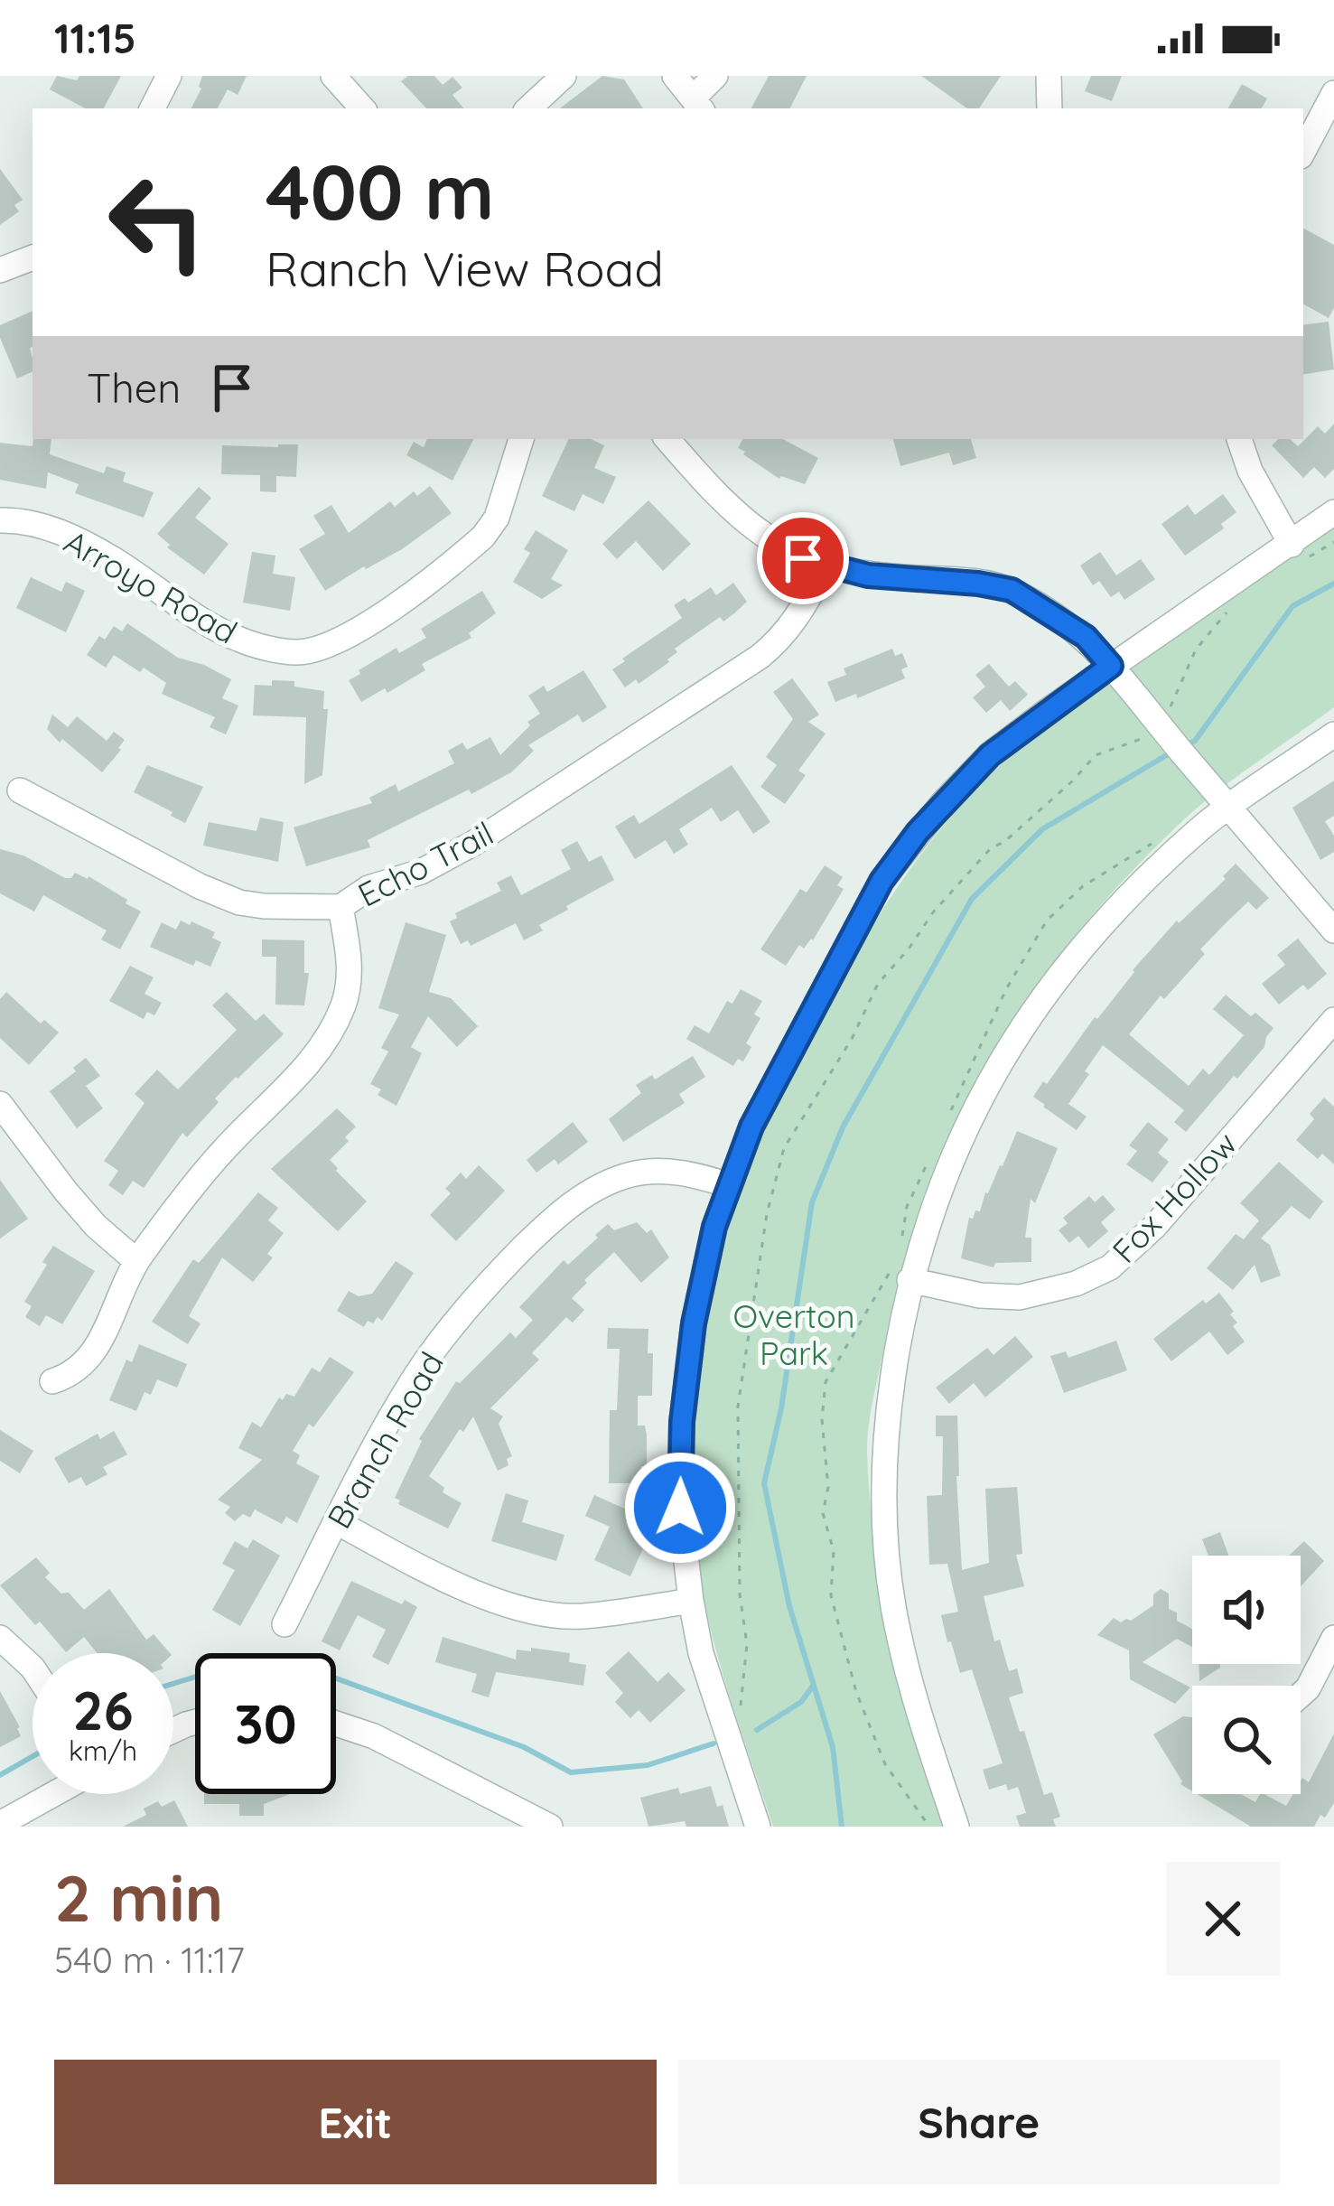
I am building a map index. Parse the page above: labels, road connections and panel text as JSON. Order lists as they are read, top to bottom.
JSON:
{
  "streets": {
    "street": [
      "Arroyo Road",
      "Echo Trail",
      "Fox Hollow",
      "Branch Road"
    ]
  },
  "parks": ["Overton Park"],
  "page": {
    "status": "11:15",
    "turn": ["400 m", "Ranch View Road"],
    "then": "Then",
    "speed": "26 km/h",
    "limit": "30",
    "heading": ["2 min", "540 m · 11:17"],
    "buttons": ["Exit", "Share"]
  }
}
